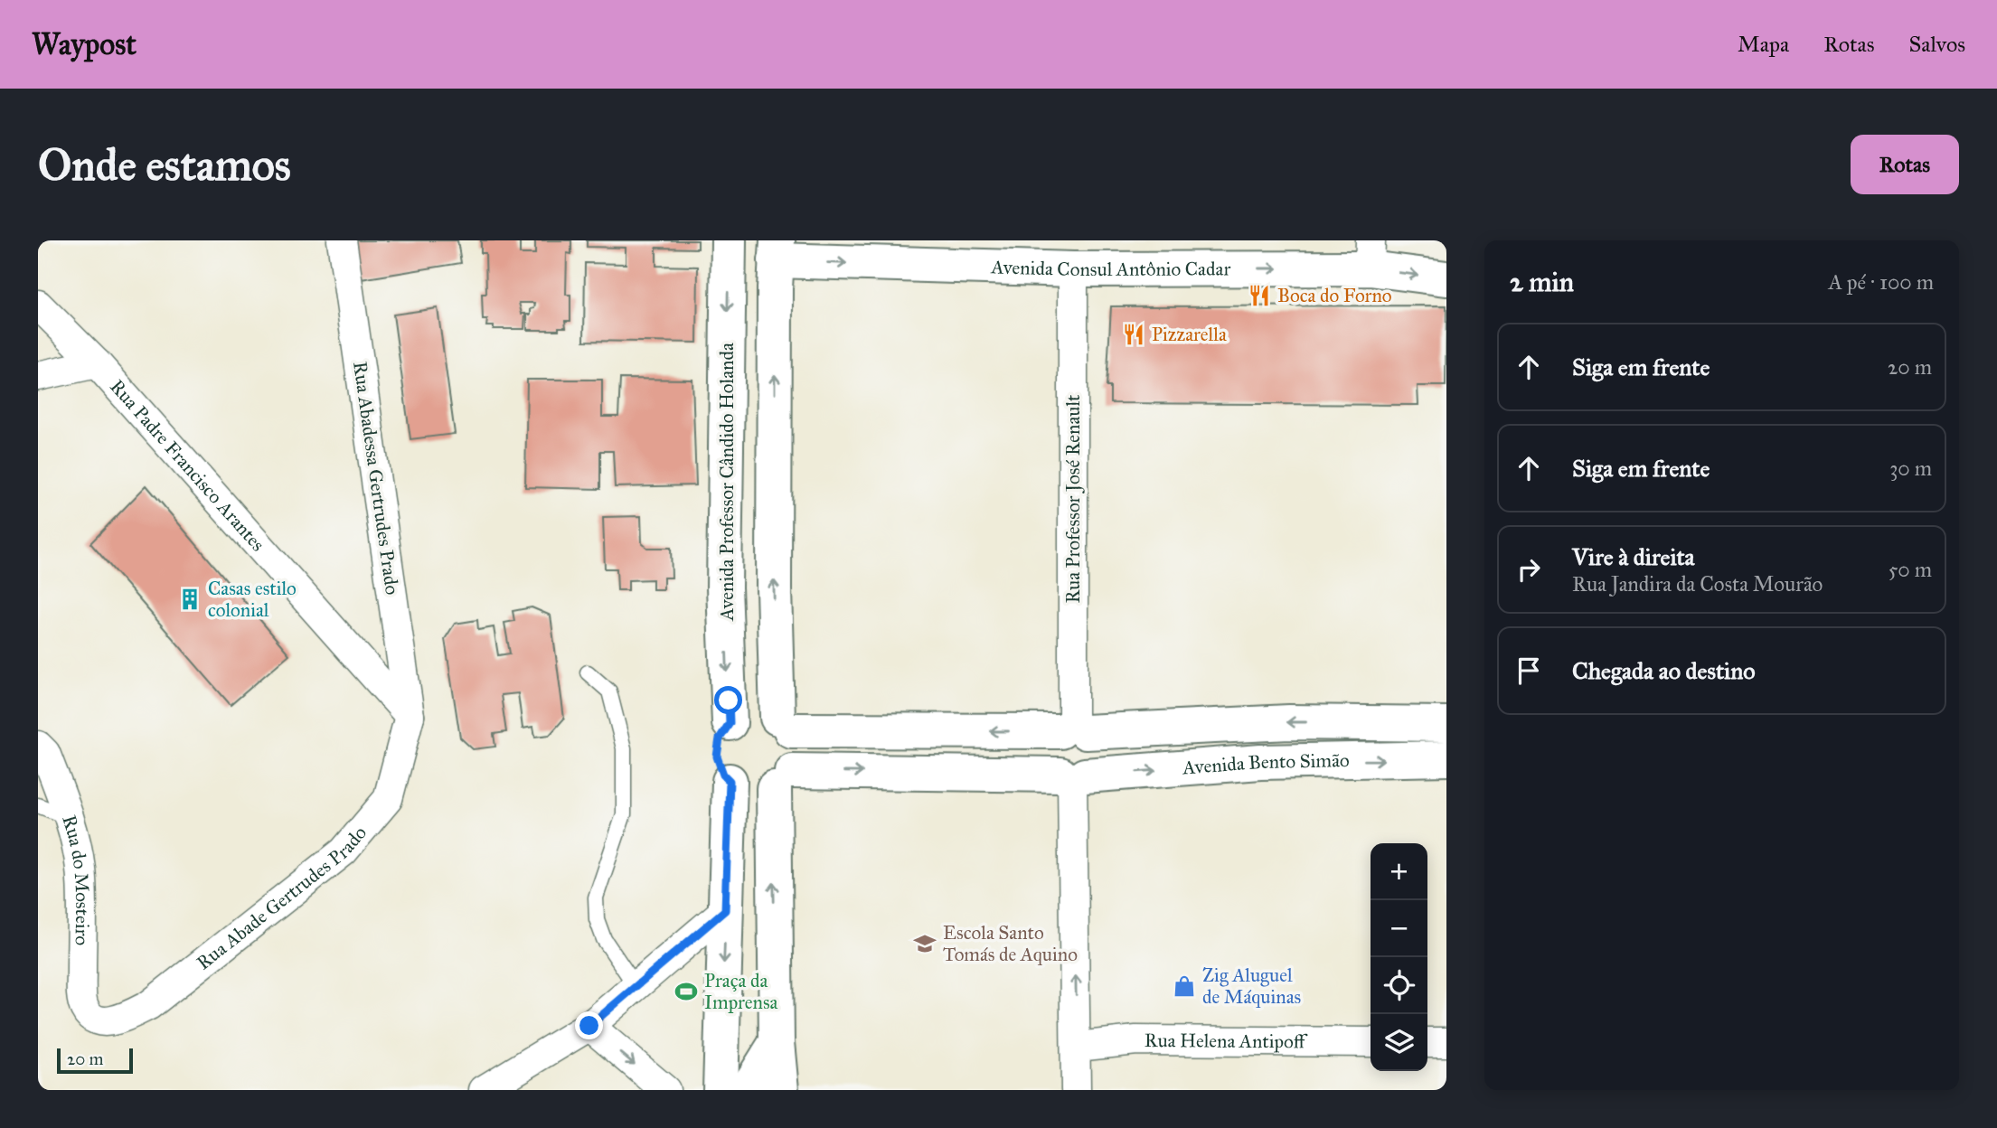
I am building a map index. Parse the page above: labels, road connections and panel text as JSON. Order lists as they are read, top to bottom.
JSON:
{
  "streets": {
    "street": [
      "Avenida Consul Antônio Cadar",
      "Rua Padre Francisco Arantes",
      "Rua Abadessa Gertrudes Prado",
      "Avenida Professor Cândido Holanda",
      "Rua Professor José Renault",
      "Avenida Bento Simão",
      "Rua do Mosteiro",
      "Rua Abade Gertrudes Prado",
      "Rua Helena Antipoff"
    ]
  },
  "crossings": [
    ["Avenida Consul Antônio Cadar", "Rua Professor José Renault"],
    ["Rua Padre Francisco Arantes", "Rua Abadessa Gertrudes Prado"],
    ["Rua Padre Francisco Arantes", "Rua Abade Gertrudes Prado"],
    ["Rua Abadessa Gertrudes Prado", "Rua Abade Gertrudes Prado"],
    ["Avenida Professor Cândido Holanda", "Avenida Bento Simão"],
    ["Rua Professor José Renault", "Avenida Bento Simão"],
    ["Rua do Mosteiro", "Rua Abade Gertrudes Prado"]
  ],
  "one_way": ["Avenida Consul Antônio Cadar"],
  "places": {
    "restaurant": ["Boca do Forno", "Pizzarella"],
    "building": ["Casas estilo colonial"],
    "school or university": ["Escola Santo Tomás de Aquino"],
    "shop": ["Zig Aluguel de Máquinas"],
    "sports": ["Praça da Imprensa"]
  },
  "scale_bar": "20 m",
  "page": {
    "header": "Waypost",
    "nav": ["Mapa", "Rotas", "Salvos"],
    "buttons": "Rotas",
    "title": "Onde estamos",
    "heading": ["2 min", "A pé · 100 m"],
    "list": [
      ["Siga em frente", "20 m"],
      ["Siga em frente", "30 m"],
      ["Vire à direita", "Rua Jandira da Costa Mourão", "50 m"],
      "Chegada ao destino"
    ],
    "map_buttons": ["+", "−"],
    "scale": "20 m"
  }
}
